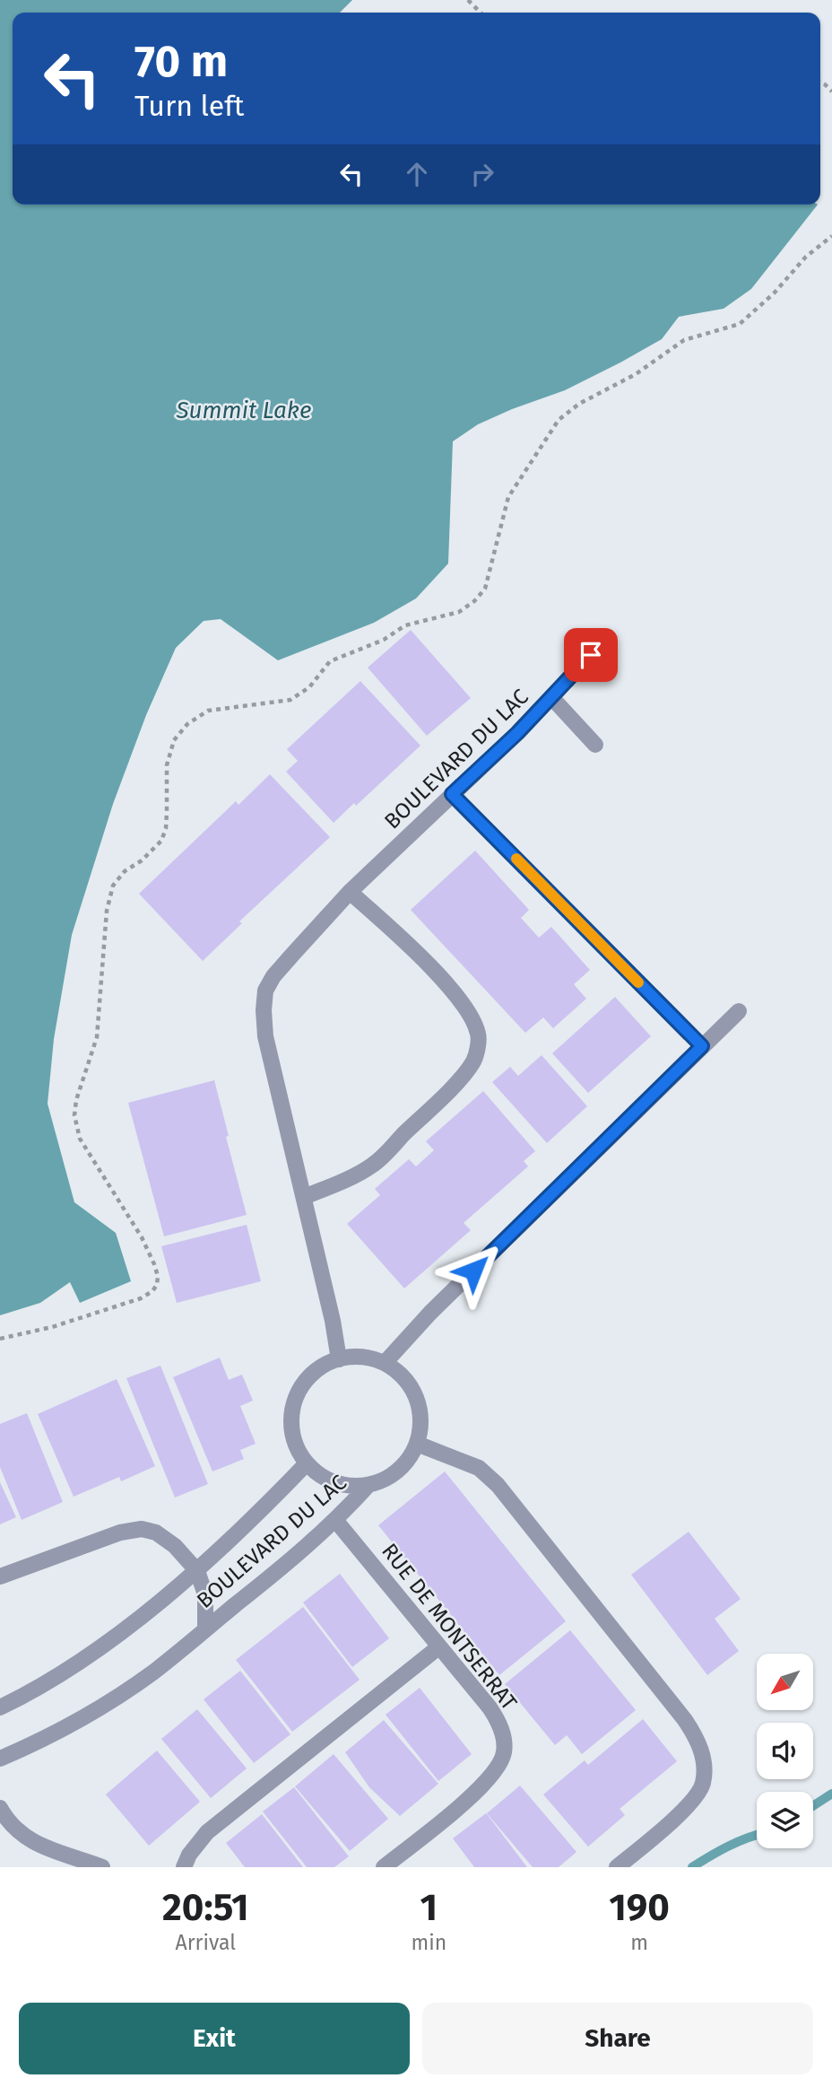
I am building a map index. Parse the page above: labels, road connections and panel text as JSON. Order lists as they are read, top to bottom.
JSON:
{
  "streets": {
    "street": ["BOULEVARD DU LAC", "RUE DE MONTSERRAT"]
  },
  "crossings": [
    ["BOULEVARD DU LAC", "RUE DE MONTSERRAT"]
  ],
  "water": ["Summit Lake"],
  "north": "bottom left",
  "page": {
    "turn": ["70 m", "Turn left"],
    "eta": [
      "20:51",
      "Arrival",
      "1",
      "min",
      "190",
      "m"
    ],
    "buttons": ["Exit", "Share"]
  }
}
